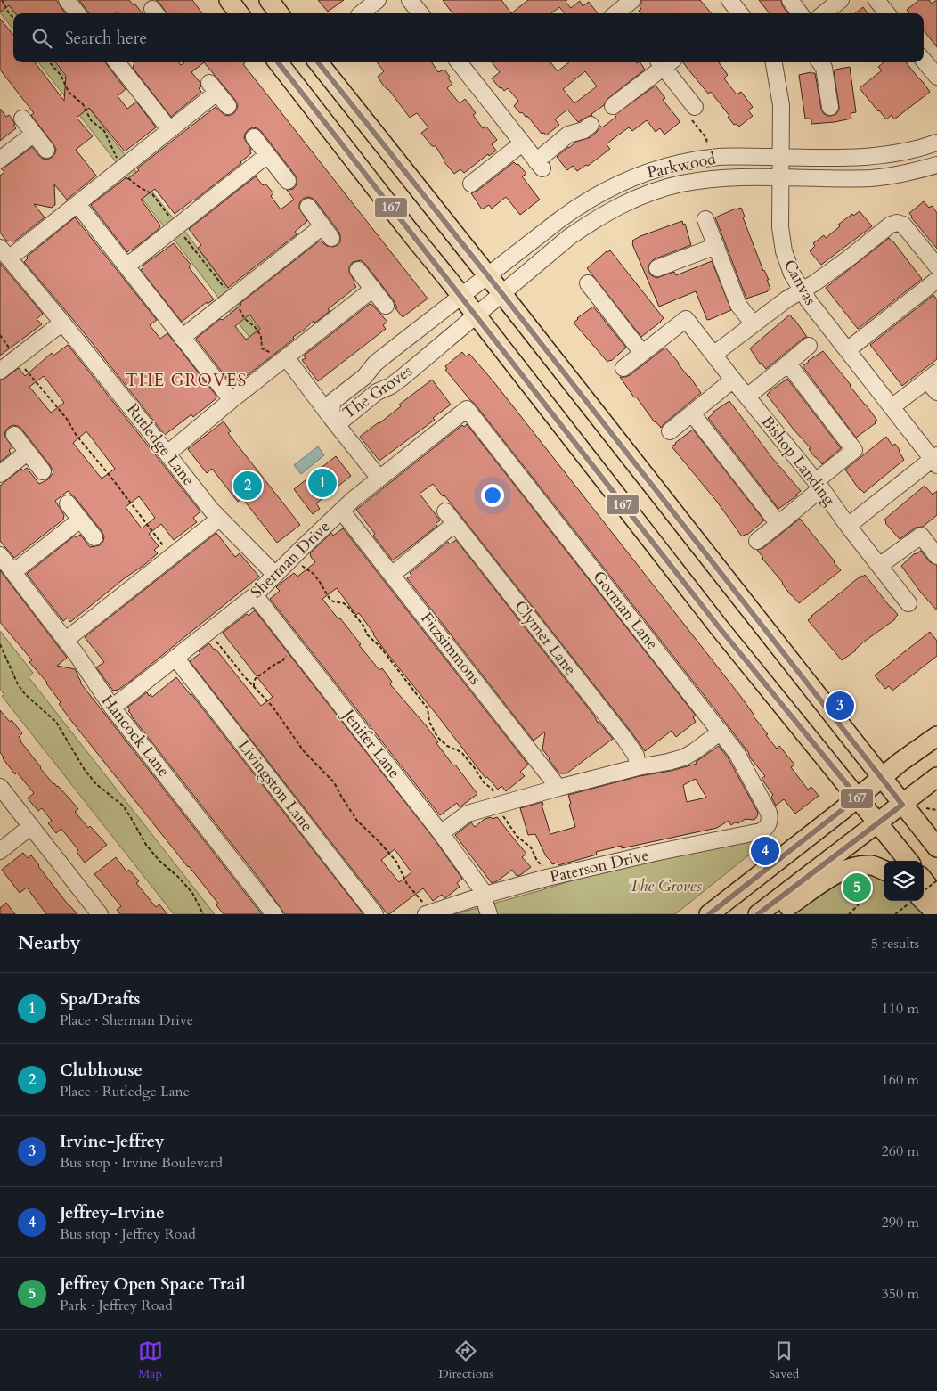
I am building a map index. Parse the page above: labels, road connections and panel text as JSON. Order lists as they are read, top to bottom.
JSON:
{
  "streets": {
    "street": [
      "Parkwood",
      "Canvas",
      "The Groves",
      "Rutledge Lane",
      "Bishop Landing",
      "Sherman Drive",
      "Gorman Lane",
      "Clymer Lane",
      "Fitzsimmons",
      "Hancock Lane",
      "Jenifer Lane",
      "Livingston Lane",
      "Paterson Drive"
    ]
  },
  "crossings": [
    ["Parkwood", "Canvas"],
    ["Parkwood", "The Groves"],
    ["Rutledge Lane", "Sherman Drive"],
    ["Sherman Drive", "Gorman Lane"],
    ["Sherman Drive", "Fitzsimmons"],
    ["Sherman Drive", "Hancock Lane"],
    ["Sherman Drive", "Jenifer Lane"],
    ["Sherman Drive", "Livingston Lane"],
    ["Gorman Lane", "Paterson Drive"],
    ["Clymer Lane", "Fitzsimmons"],
    ["Jenifer Lane", "Paterson Drive"]
  ],
  "districts": ["THE GROVES"],
  "parks": ["The Groves"],
  "lines": ["transit line 167"],
  "page": {
    "search": "Search here",
    "pins": [
      "1",
      "2",
      "3",
      "4",
      "5"
    ],
    "heading": ["Nearby", "5 results"],
    "list": [
      {
        "mark": "1",
        "name": "Spa/Drafts",
        "note": "Place · Sherman Drive",
        "value": "110 m"
      },
      {
        "mark": "2",
        "name": "Clubhouse",
        "note": "Place · Rutledge Lane",
        "value": "160 m"
      },
      {
        "mark": "3",
        "name": "Irvine-Jeffrey",
        "note": "Bus stop · Irvine Boulevard",
        "value": "260 m"
      },
      {
        "mark": "4",
        "name": "Jeffrey-Irvine",
        "note": "Bus stop · Jeffrey Road",
        "value": "290 m"
      },
      {
        "mark": "5",
        "name": "Jeffrey Open Space Trail",
        "note": "Park · Jeffrey Road",
        "value": "350 m"
      }
    ],
    "nav": ["Map", "Directions", "Saved"]
  }
}
